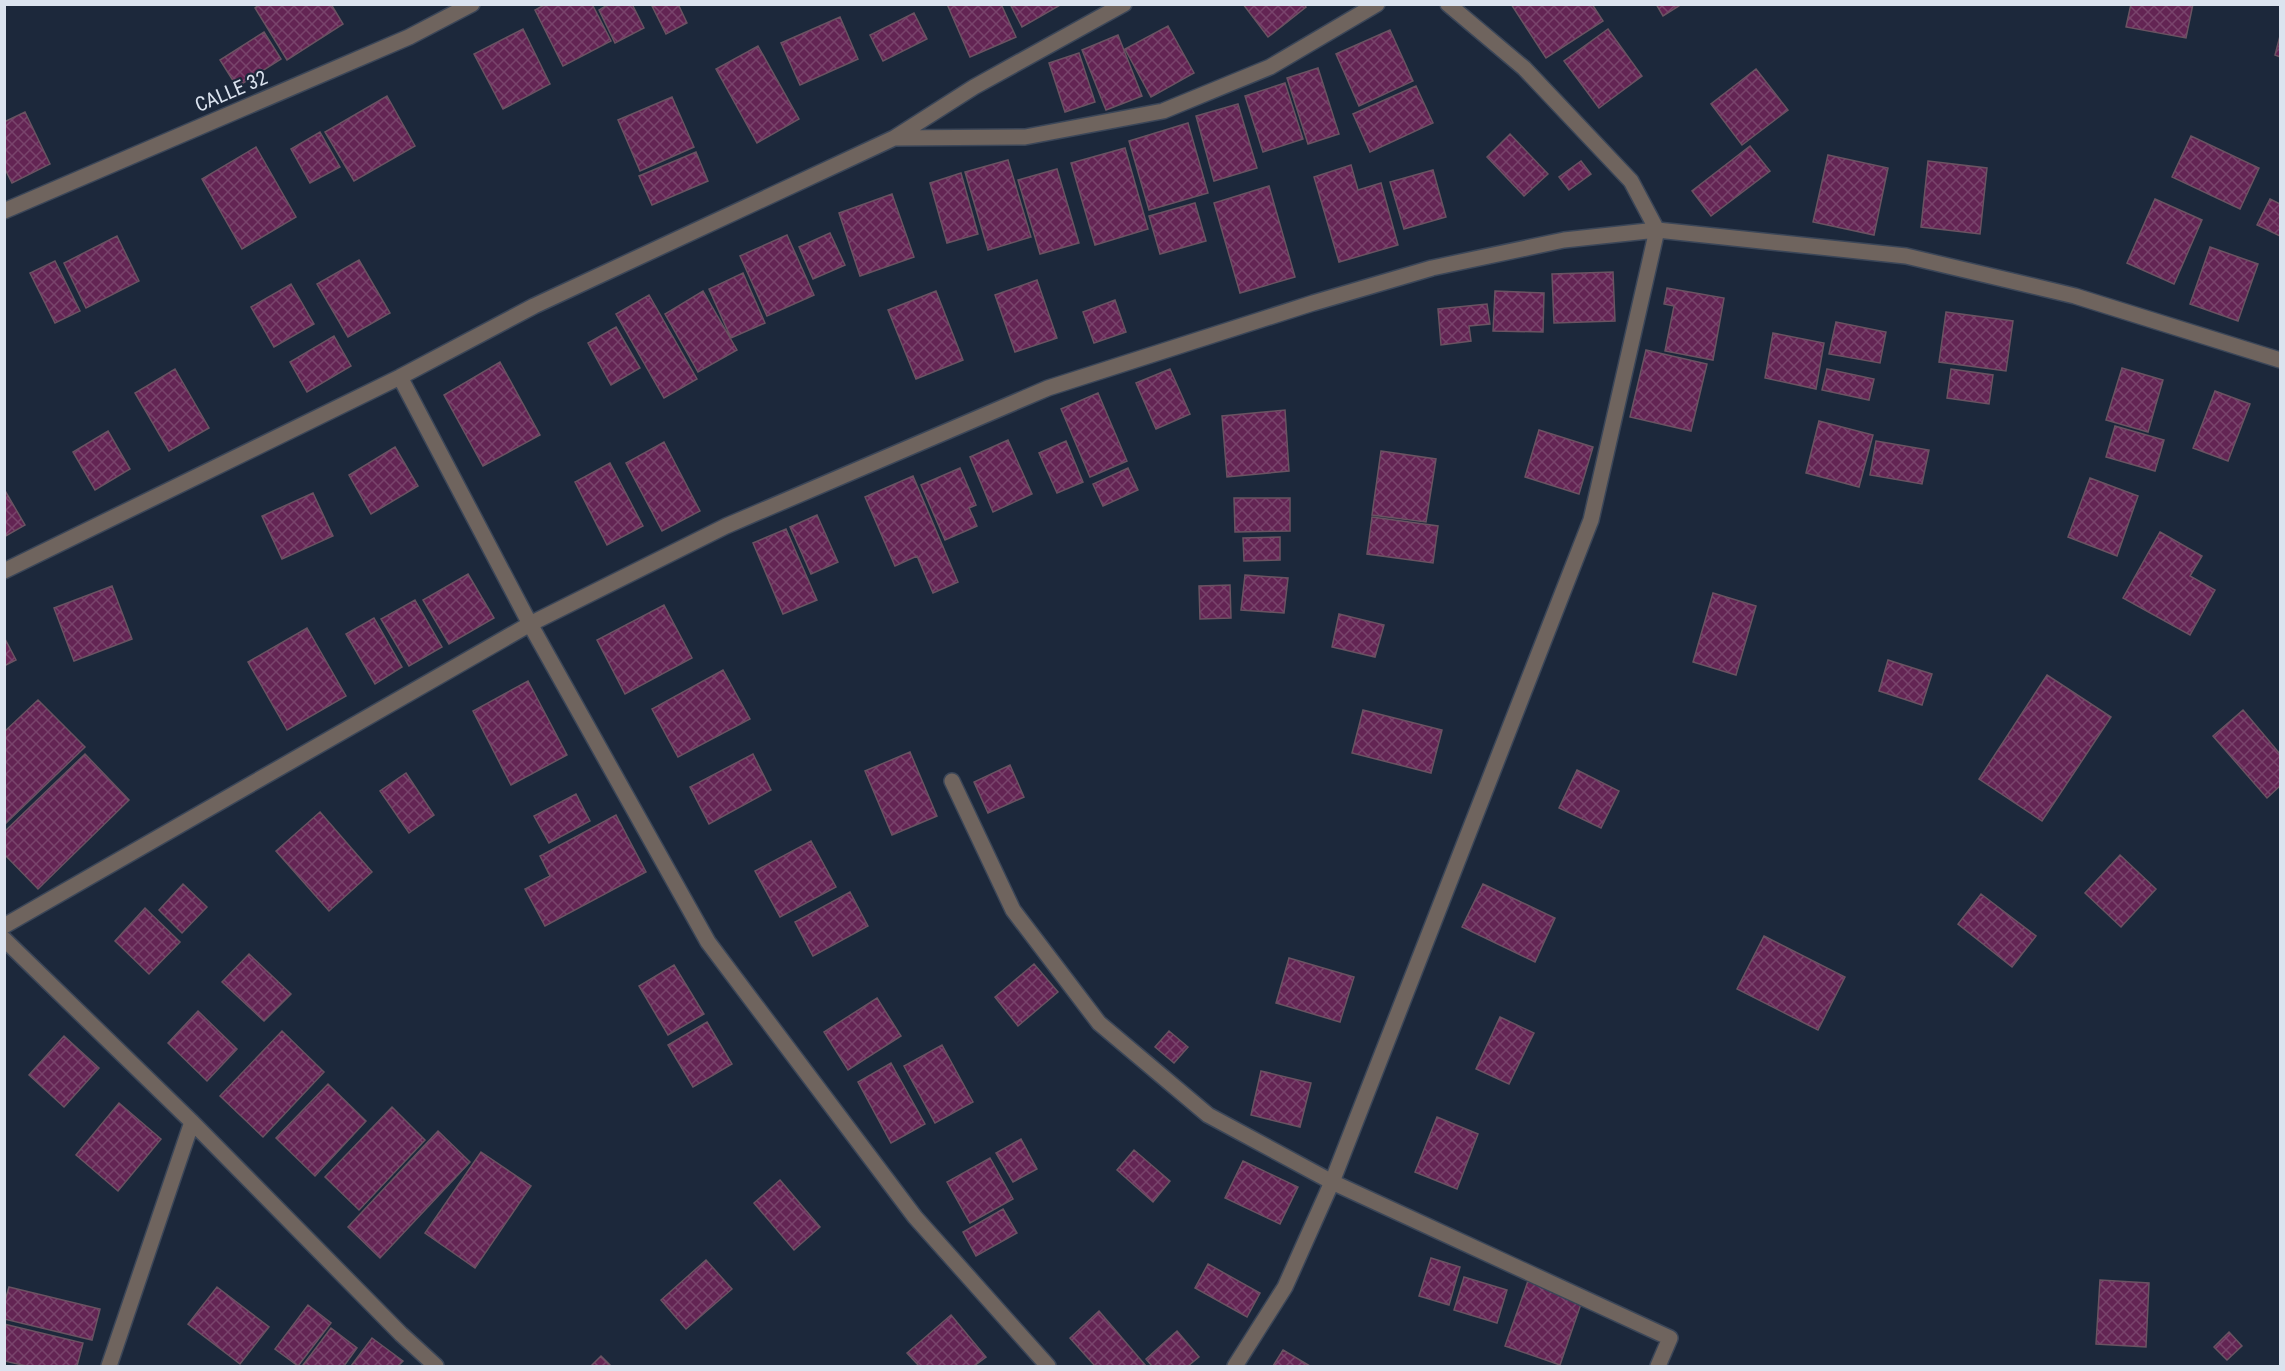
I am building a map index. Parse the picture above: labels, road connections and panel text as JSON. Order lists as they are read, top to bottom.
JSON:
{
  "streets": {
    "street": ["CALLE 32"]
  }
}
